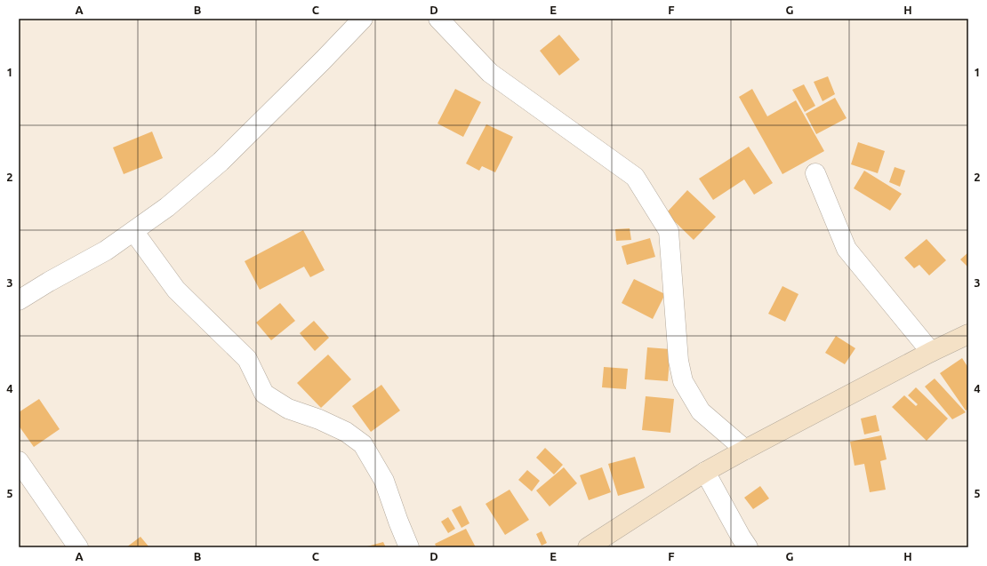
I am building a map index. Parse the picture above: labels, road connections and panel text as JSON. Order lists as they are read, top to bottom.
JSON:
{
  "grid": {
    "columns": [
      "A",
      "B",
      "C",
      "D",
      "E",
      "F",
      "G",
      "H"
    ],
    "rows": [
      "1",
      "2",
      "3",
      "4",
      "5"
    ]
  }
}
